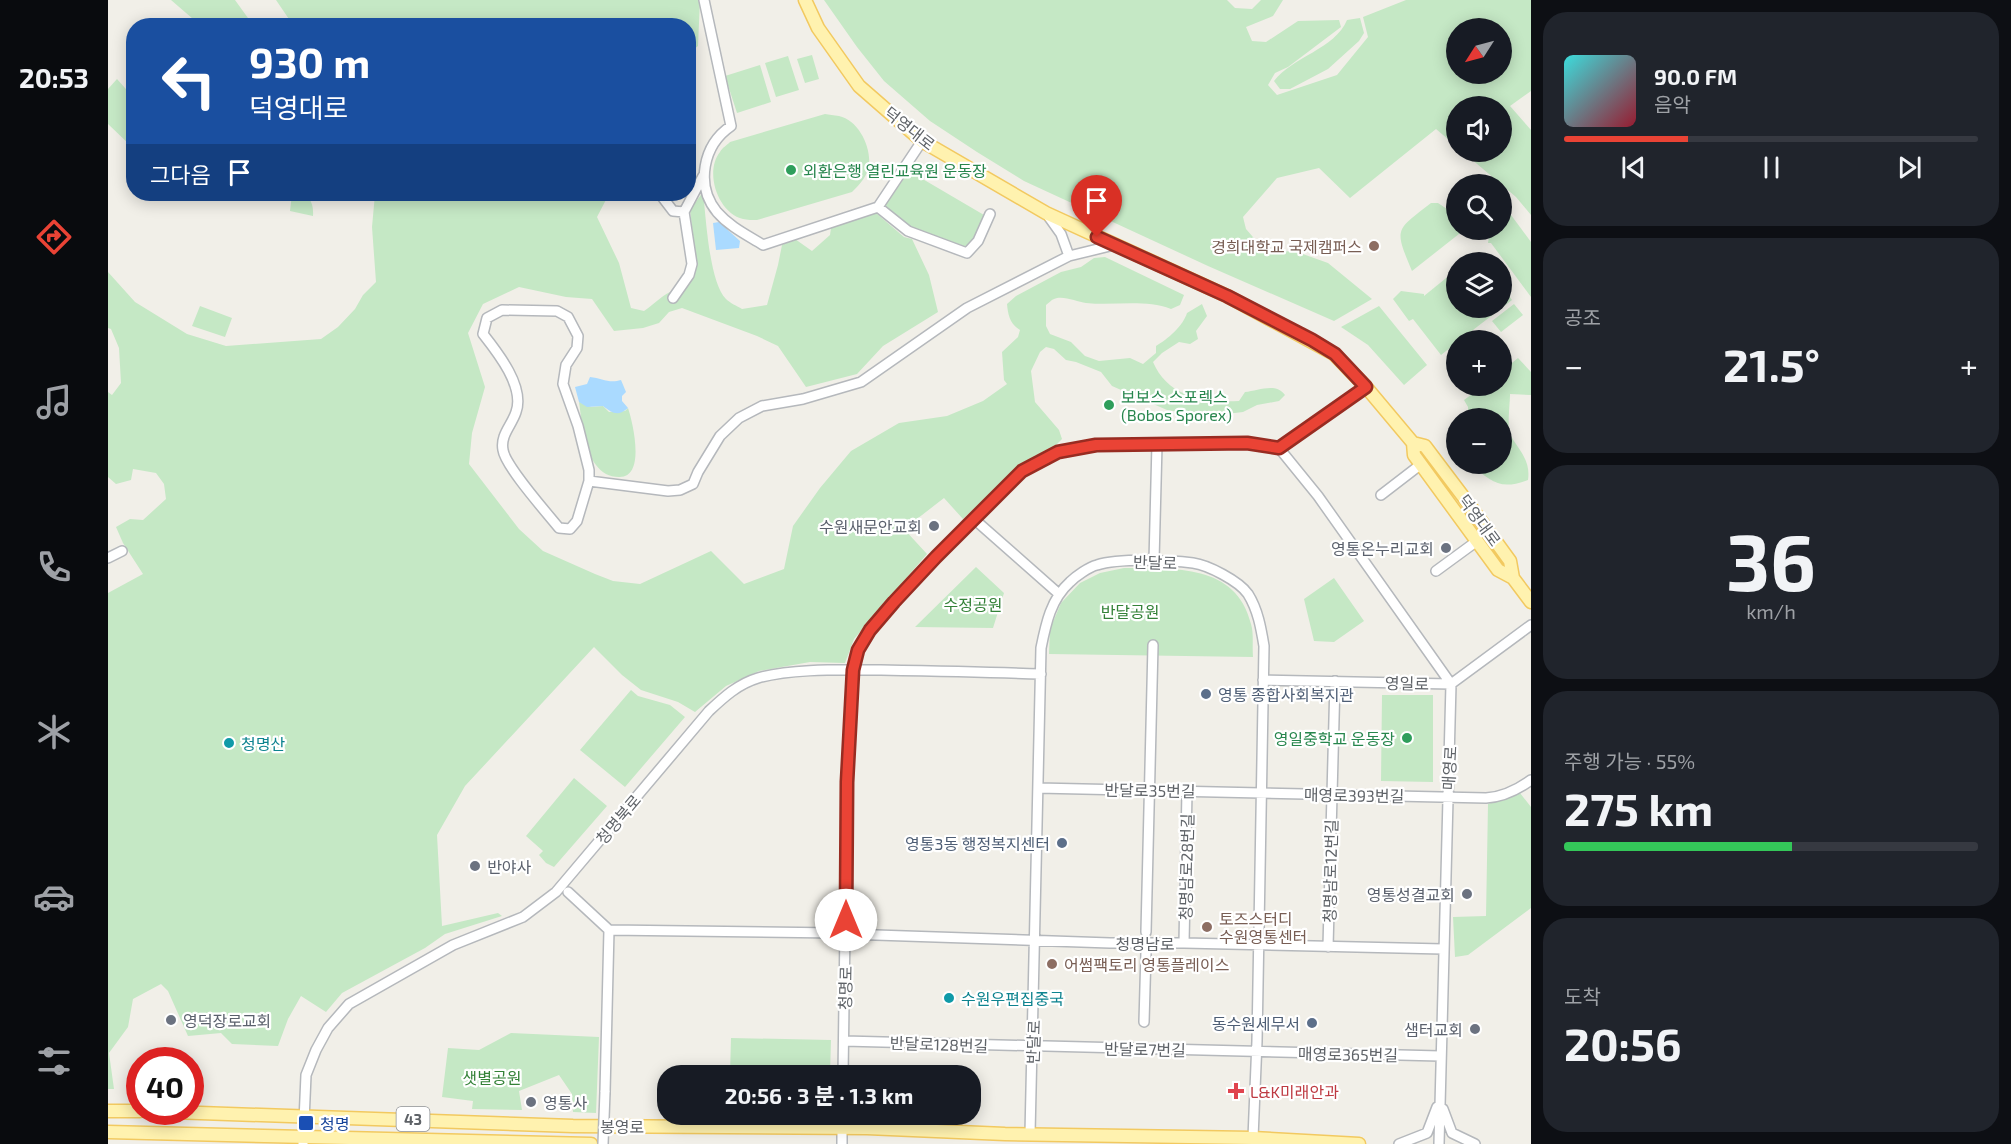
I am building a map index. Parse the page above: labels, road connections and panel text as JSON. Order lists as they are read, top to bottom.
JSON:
{
  "streets": {
    "main road": ["덕영대로", "43", "봉영로"],
    "street": [
      "반달로",
      "영일로",
      "매영로",
      "반달로35번길",
      "매영로393번길",
      "청명북로",
      "청명남로28번길",
      "청명남로12번길",
      "청명남로",
      "청명로",
      "반달로128번길",
      "반달로7번길",
      "매영로365번길"
    ]
  },
  "crossings": [
    ["반달로", "영일로"],
    ["반달로", "반달로35번길"],
    ["반달로", "매영로393번길"],
    ["반달로", "청명북로"],
    ["반달로", "청명남로"],
    ["반달로", "반달로128번길"],
    ["반달로", "반달로7번길"],
    ["반달로", "매영로365번길"],
    ["반달로", "봉영로"],
    ["영일로", "매영로"],
    ["영일로", "청명남로12번길"],
    ["매영로", "매영로393번길"],
    ["매영로", "청명남로"],
    ["매영로", "매영로365번길"],
    ["반달로35번길", "매영로393번길"],
    ["반달로35번길", "청명남로28번길"],
    ["매영로393번길", "청명남로12번길"],
    ["청명북로", "청명로"],
    ["청명북로", "봉영로"],
    ["청명남로28번길", "청명남로"],
    ["청명남로12번길", "청명남로"],
    ["청명남로", "청명로"],
    ["청명로", "반달로128번길"],
    ["반달로128번길", "반달로7번길"],
    ["반달로7번길", "매영로365번길"]
  ],
  "parks": ["수정공원", "반달공원", "샛별공원"],
  "places": {
    "other": [
      "외환은행 열린교육원 운동장",
      "경희대학교 국제캠퍼스",
      "보보스 스포렉스 (Bobos Sporex)",
      "수원새문안교회",
      "영통온누리교회",
      "영통 종합사회복지관",
      "영일중학교 운동장",
      "청명산",
      "영통3동 행정복지센터",
      "반야사",
      "영통성결교회",
      "토즈스터디 수원영통센터",
      "어썸팩토리 영통플레이스",
      "수원우편집중국",
      "영덕장로교회",
      "동수원세무서",
      "샘터교회",
      "영통사"
    ],
    "health": ["L&K미래안과"],
    "transit": ["청명"]
  },
  "north": "bottom left",
  "page": {
    "tabs": "20:53",
    "map_buttons": ["+", "−"],
    "turn": ["930 m", "덕영대로"],
    "song": ["90.0 FM", "음악"],
    "then": "그다음",
    "tile": [
      "공조",
      ["36", "km/h"],
      ["주행 가능 · 55%", "275 km"],
      ["도착", "20:56"]
    ],
    "heat": ["−", "21.5°", "+"],
    "limit": "40",
    "trip": "20:56 · 3 분 · 1.3 km"
  }
}
